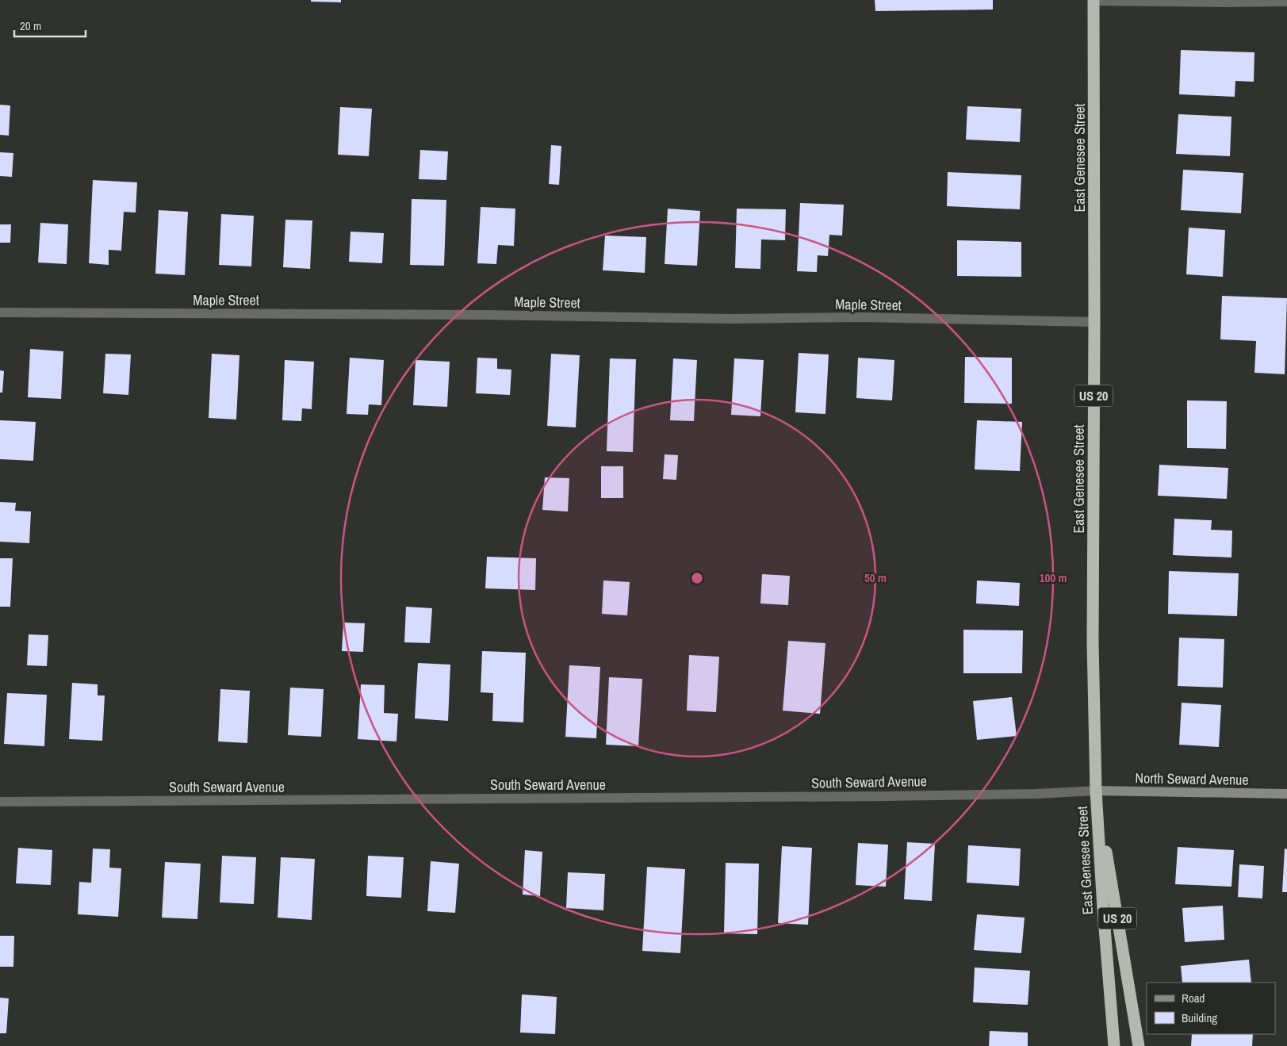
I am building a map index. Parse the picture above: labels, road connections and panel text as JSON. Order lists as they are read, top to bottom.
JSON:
{
  "streets": {
    "highway": ["East Genesee Street", "US 20"],
    "street": ["Maple Street", "North Seward Avenue", "South Seward Avenue"]
  },
  "crossings": [
    ["East Genesee Street", "Maple Street"],
    ["East Genesee Street", "North Seward Avenue"],
    ["East Genesee Street", "South Seward Avenue"],
    ["North Seward Avenue", "South Seward Avenue"]
  ],
  "legend": ["Road", "Building"],
  "scale_bar": "20 m",
  "rings": ["50 m", "100 m"]
}
